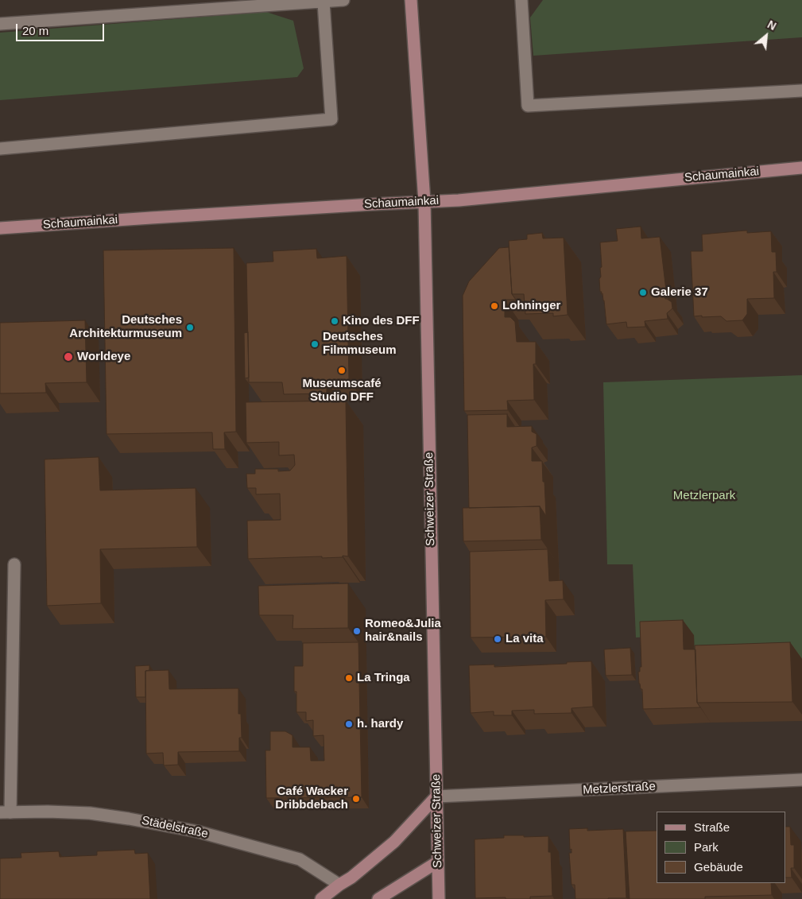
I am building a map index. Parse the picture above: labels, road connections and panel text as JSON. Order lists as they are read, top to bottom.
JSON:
{
  "streets": {
    "main road": ["Schaumainkai", "Schweizer Straße"],
    "street": ["Metzlerstraße", "Städelstraße"]
  },
  "crossings": [
    ["Schaumainkai", "Schweizer Straße"],
    ["Schweizer Straße", "Metzlerstraße"]
  ],
  "parks": ["Metzlerpark"],
  "places": [
    "Galerie 37",
    "Lohninger",
    "Kino des DFF",
    "Deutsches Architekturmuseum",
    "Deutsches Filmmuseum",
    "Worldeye",
    "Museumscafé Studio DFF",
    "Romeo&Julia hair&nails",
    "La vita",
    "La Tringa",
    "h. hardy",
    "Café Wacker Dribbdebach"
  ],
  "legend": ["Straße", "Park", "Gebäude"],
  "scale_bar": "20 m",
  "north": "top right"
}
